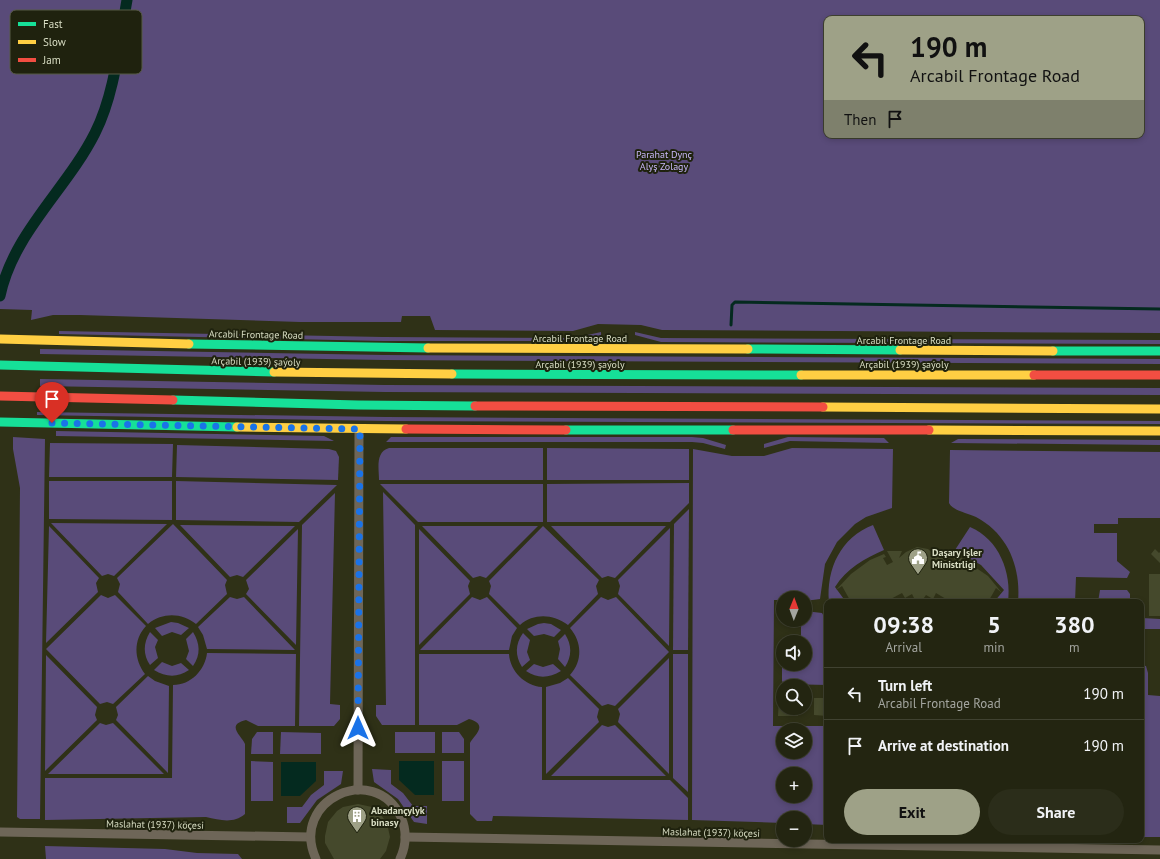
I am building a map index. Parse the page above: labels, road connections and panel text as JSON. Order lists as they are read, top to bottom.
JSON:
{
  "streets": {
    "street": ["Arcabil Frontage Road", "Arçabil (1939) şaýoly", "Maslahat (1937) köçesi"]
  },
  "parks": ["Parahat Dynç Alyş Zolagy"],
  "places": {
    "public building": ["Daşary Işler Ministrligi"],
    "building": ["Abadançylyk binasy"]
  },
  "legend": ["Fast", "Slow", "Jam"],
  "north": "top",
  "page": {
    "turn": ["190 m", "Arcabil Frontage Road"],
    "then": "Then",
    "map_buttons": ["+", "−"],
    "eta": [
      "09:38",
      "Arrival",
      "5",
      "min",
      "380",
      "m"
    ],
    "list": [
      {
        "name": "Turn left",
        "note": "Arcabil Frontage Road",
        "value": "190 m"
      },
      {
        "name": "Arrive at destination",
        "value": "190 m"
      }
    ],
    "buttons": ["Exit", "Share"]
  }
}
